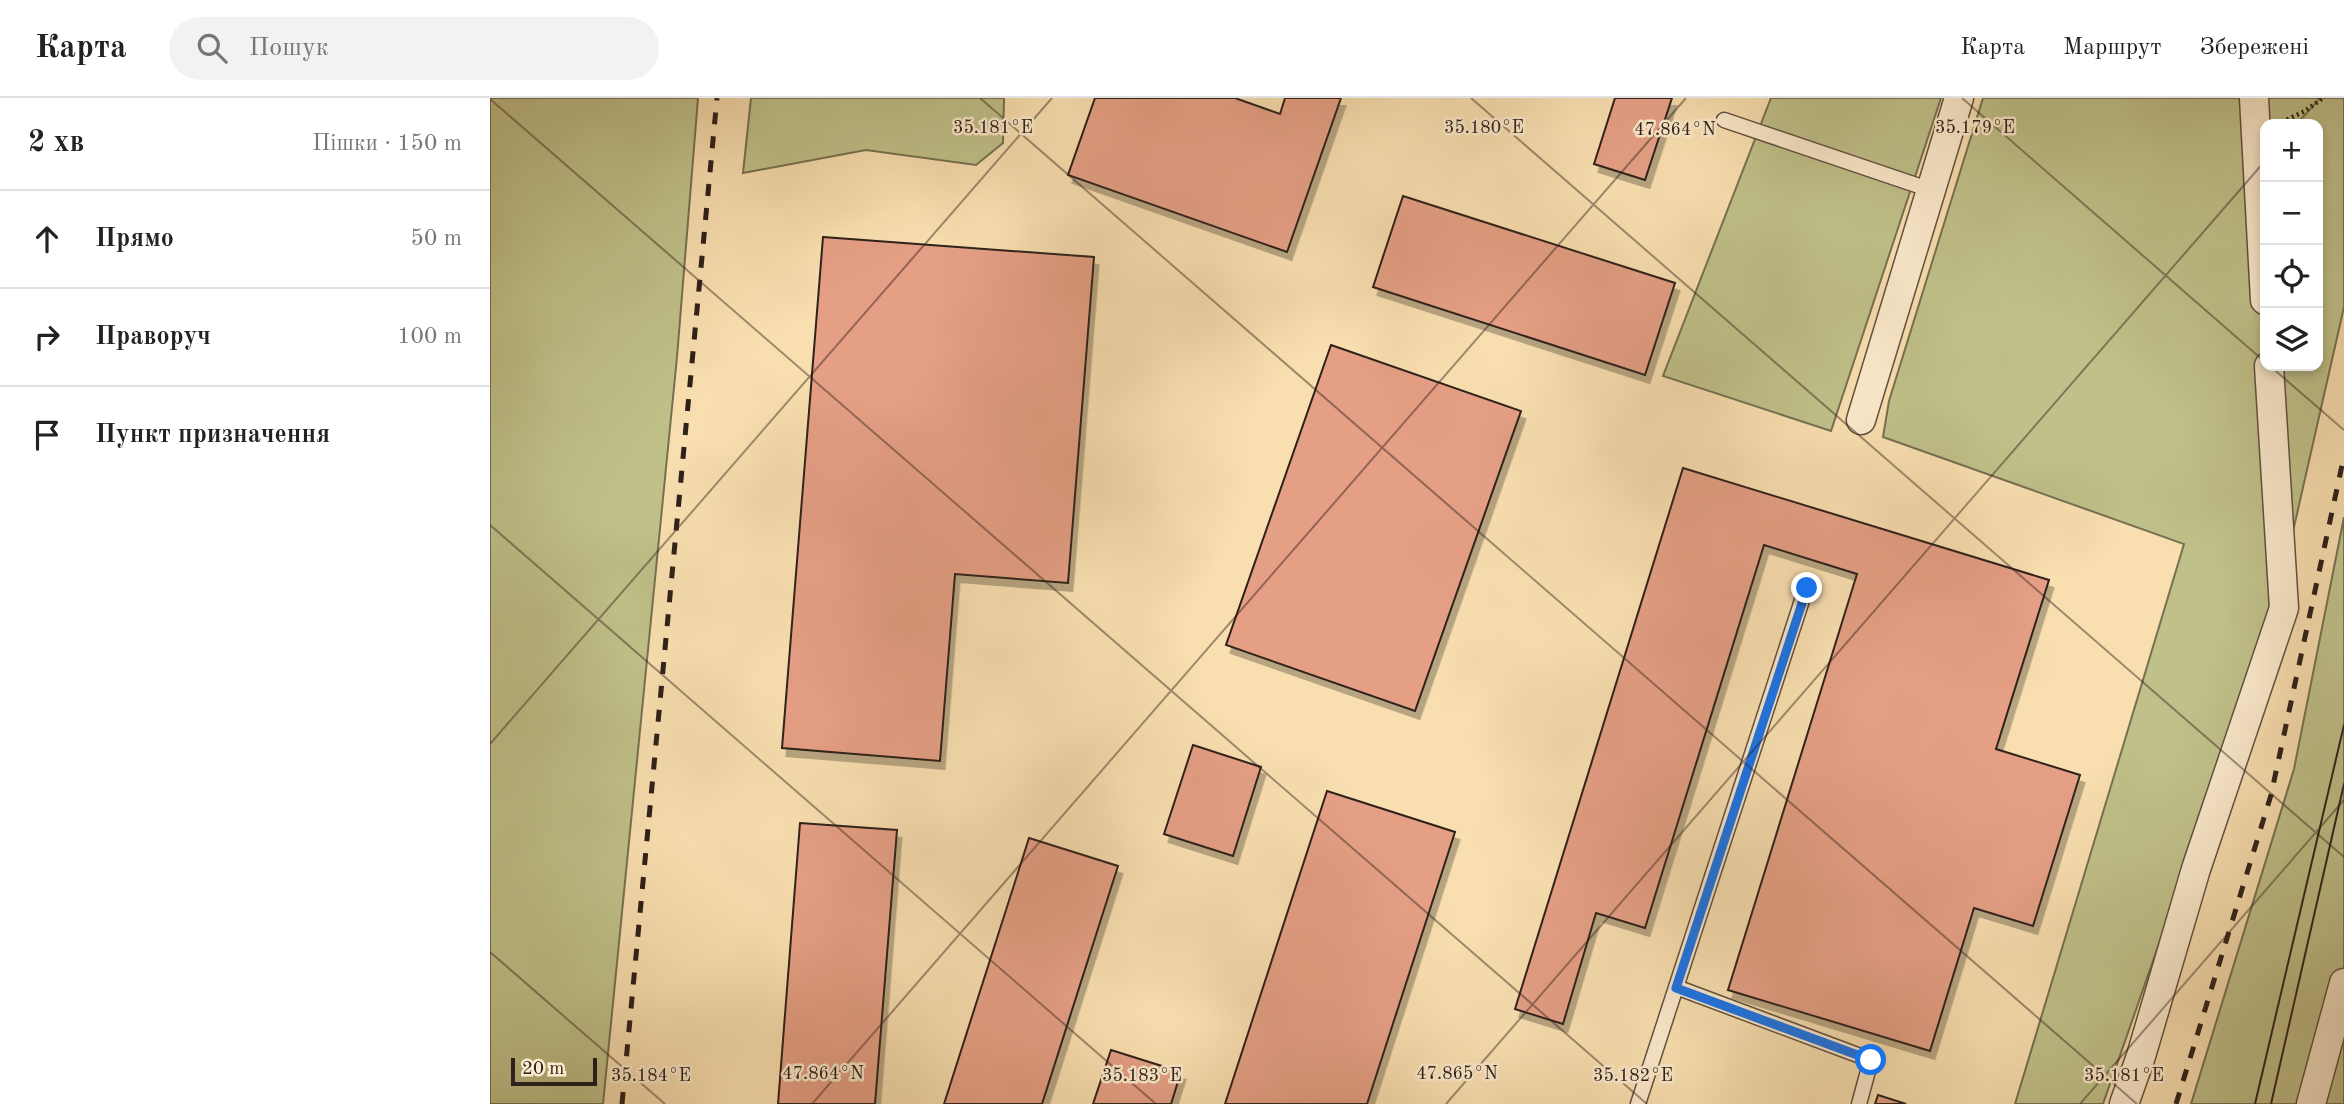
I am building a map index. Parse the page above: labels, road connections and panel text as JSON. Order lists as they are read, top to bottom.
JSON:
{
  "scale_bar": "20 m",
  "page": {
    "header": "Карта",
    "search": "Пошук",
    "nav": ["Карта", "Маршрут", "Збережені"],
    "heading": ["2 хв", "Пішки · 150 m"],
    "map_buttons": ["+", "−"],
    "list": [
      ["Прямо", "50 m"],
      ["Праворуч", "100 m"],
      "Пункт призначення"
    ],
    "scale": "20 m"
  },
  "coordinates": [
    "35.181°E",
    "35.180°E",
    "35.179°E",
    "47.864°N",
    "47.865°N",
    "35.184°E",
    "35.183°E",
    "35.182°E"
  ]
}
